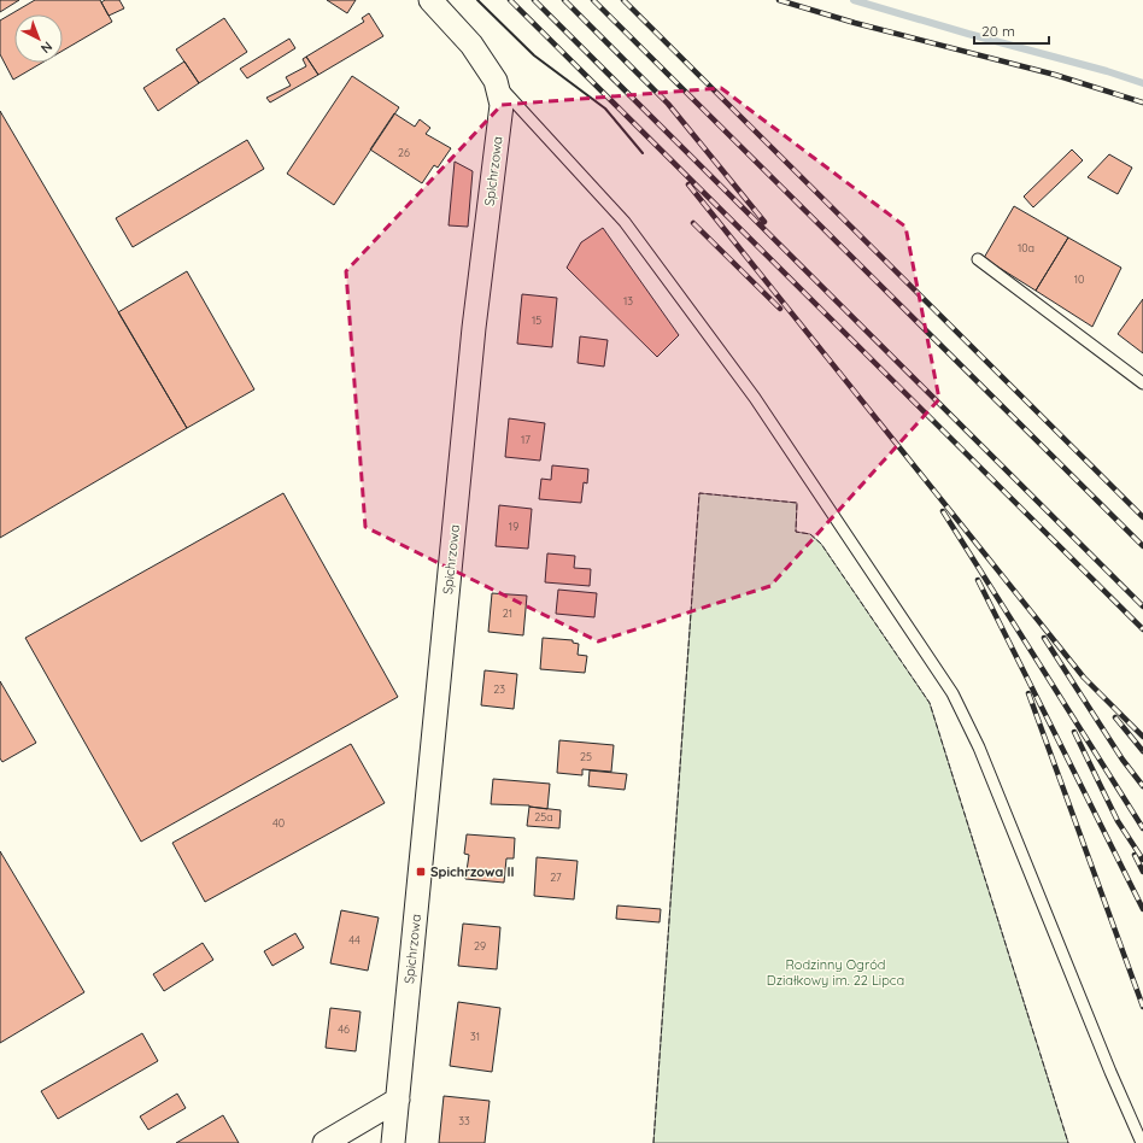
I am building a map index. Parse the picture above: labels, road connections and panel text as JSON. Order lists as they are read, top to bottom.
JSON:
{
  "streets": {
    "street": ["Spichrzowa"]
  },
  "parks": ["Rodzinny Ogród Działkowy im. 22 Lipca"],
  "places": {
    "transit": ["Spichrzowa II"]
  },
  "house_numbers": [
    "26",
    "10a",
    "10",
    "13",
    "15",
    "17",
    "19",
    "21",
    "23",
    "25",
    "25a",
    "40",
    "27",
    "44",
    "29",
    "46",
    "31",
    "33"
  ],
  "scale_bar": "20 m",
  "north": "bottom right"
}
